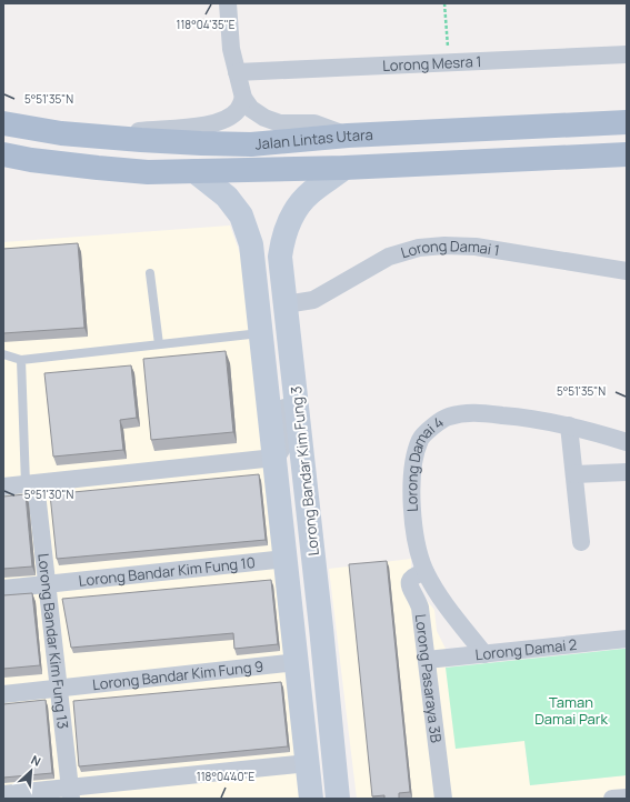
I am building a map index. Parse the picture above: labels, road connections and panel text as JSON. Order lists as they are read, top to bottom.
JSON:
{
  "streets": {
    "main road": ["Jalan Lintas Utara", "Lorong Bandar Kim Fung 3"],
    "street": [
      "Lorong Mesra 1",
      "Lorong Damai 1",
      "Lorong Damai 4",
      "Lorong Bandar Kim Fung 10",
      "Lorong Bandar Kim Fung 13",
      "Lorong Damai 2",
      "Lorong Bandar Kim Fung 9",
      "Lorong Pasaraya 3B"
    ]
  },
  "crossings": [
    ["Jalan Lintas Utara", "Lorong Bandar Kim Fung 3"],
    ["Lorong Damai 1", "Lorong Bandar Kim Fung 3"],
    ["Lorong Damai 4", "Lorong Damai 2"],
    ["Lorong Damai 4", "Lorong Pasaraya 3B"],
    ["Lorong Bandar Kim Fung 3", "Lorong Bandar Kim Fung 10"],
    ["Lorong Bandar Kim Fung 3", "Lorong Bandar Kim Fung 9"],
    ["Lorong Bandar Kim Fung 10", "Lorong Bandar Kim Fung 13"],
    ["Lorong Bandar Kim Fung 13", "Lorong Bandar Kim Fung 9"],
    ["Lorong Damai 2", "Lorong Pasaraya 3B"]
  ],
  "parks": ["Taman Damai Park"],
  "north": "top right",
  "coordinates": [
    "118°04'35\"E",
    "5°51'35\"N",
    "5°51'30\"N",
    "118°04'40\"E"
  ]
}
